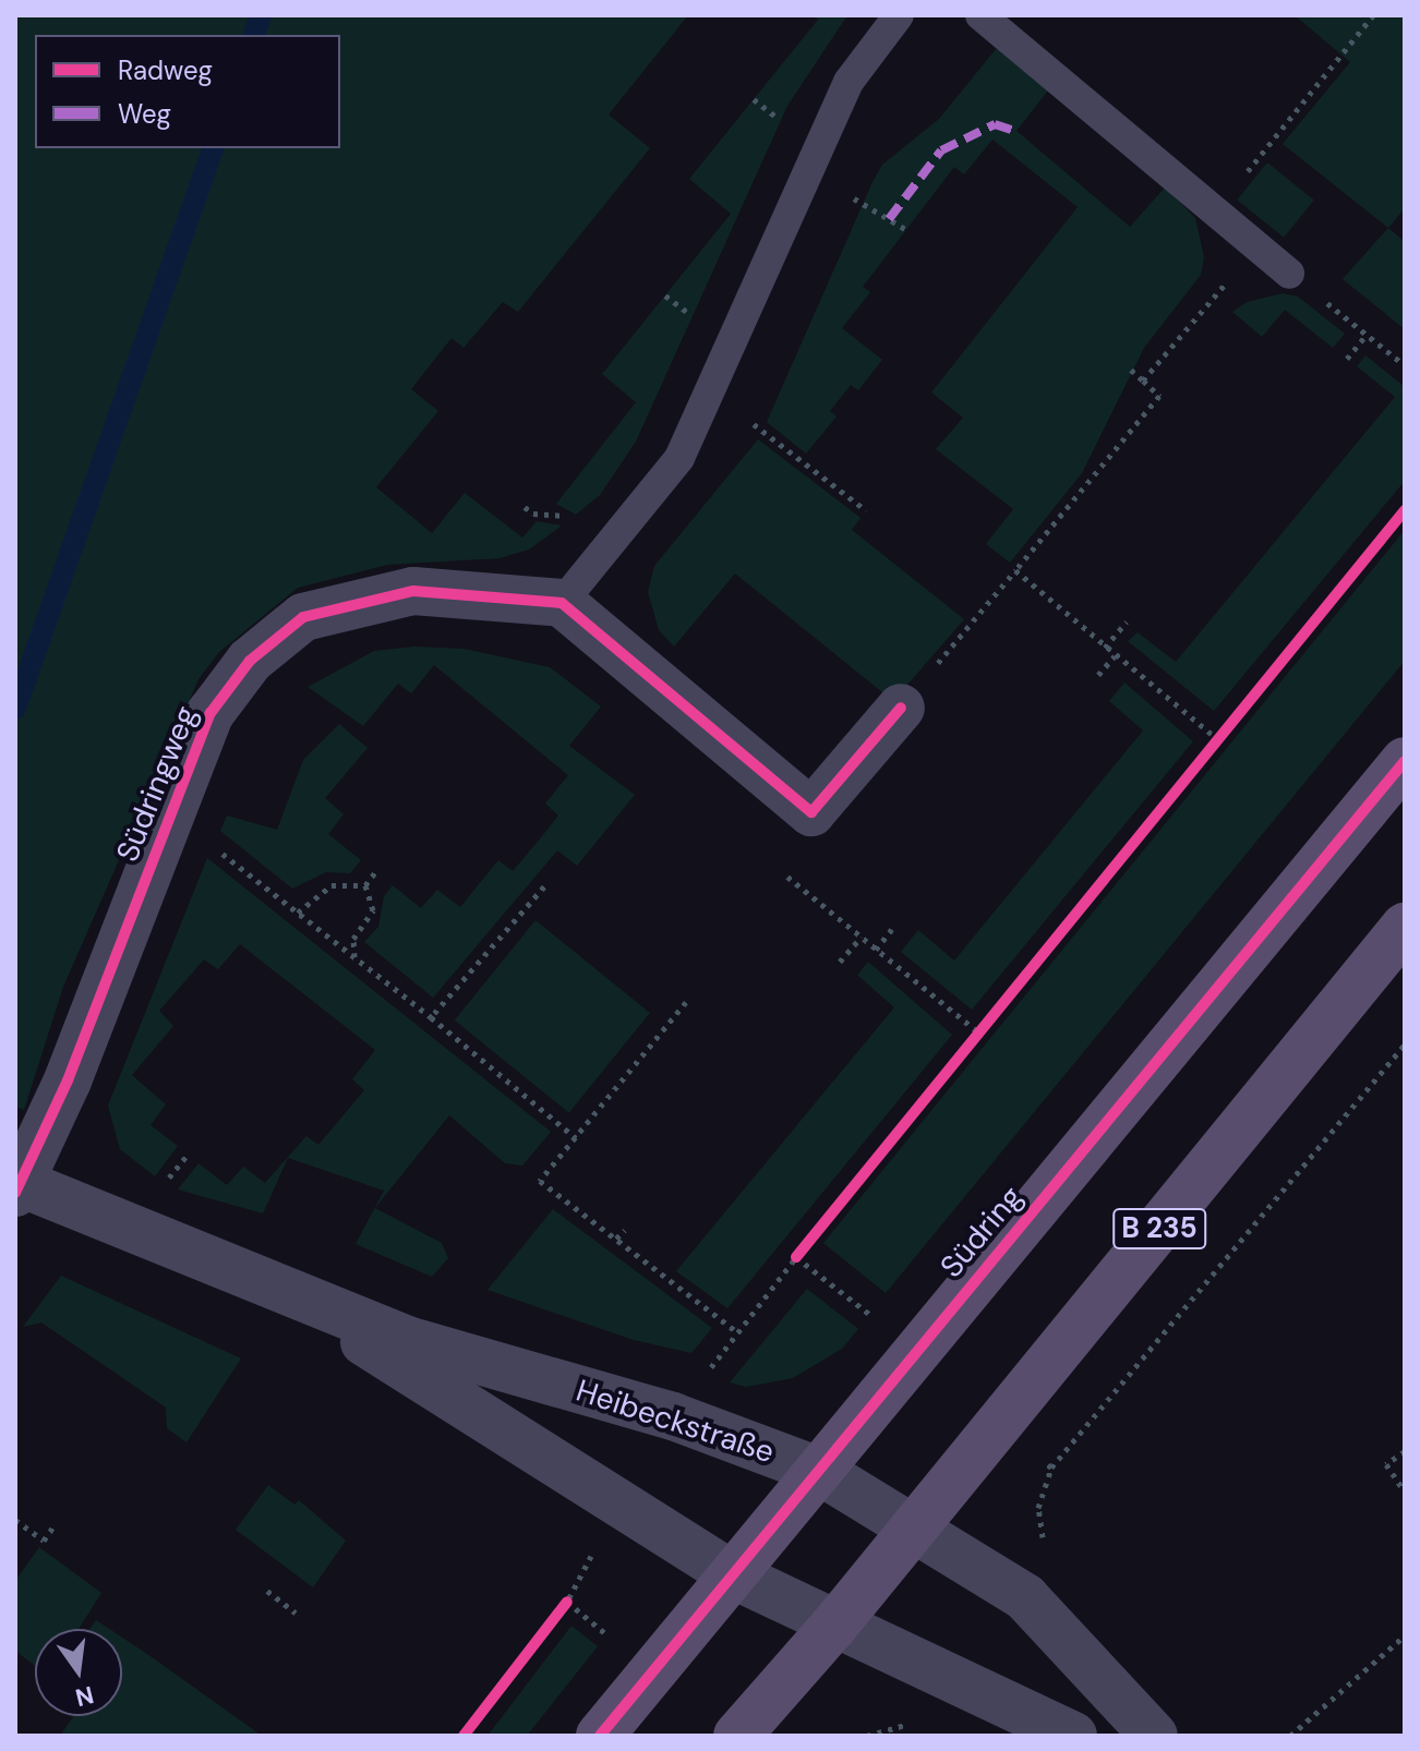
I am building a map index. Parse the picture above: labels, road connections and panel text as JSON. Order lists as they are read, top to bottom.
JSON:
{
  "streets": {
    "main road": ["B 235", "Südring"],
    "street": ["Südringweg", "Heibeckstraße"]
  },
  "crossings": [
    ["Südringweg", "Heibeckstraße"],
    ["B 235", "Heibeckstraße"],
    ["Südring", "Heibeckstraße"]
  ],
  "legend": ["Radweg", "Weg"],
  "north": "bottom"
}
